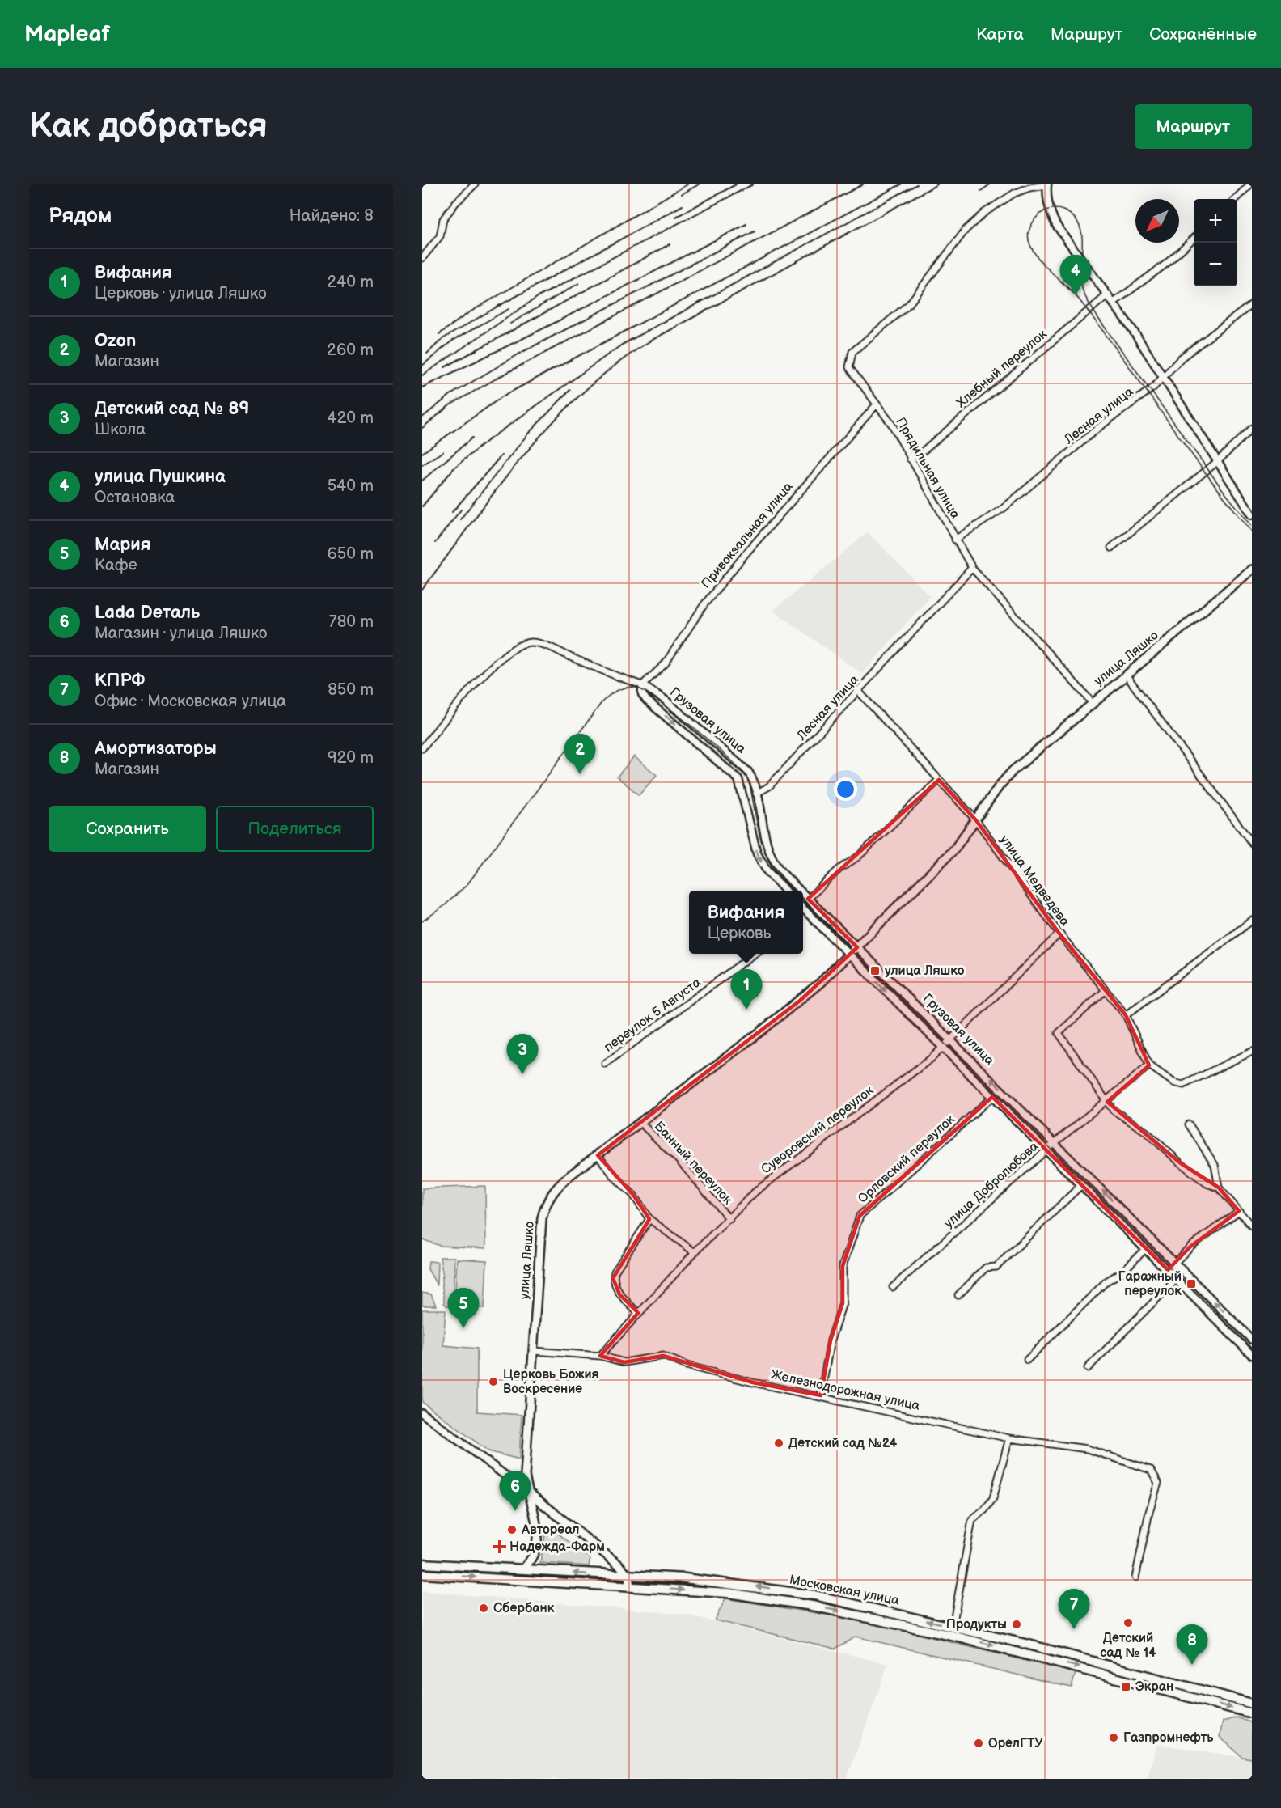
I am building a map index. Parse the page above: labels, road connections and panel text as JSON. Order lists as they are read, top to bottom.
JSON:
{
  "streets": {
    "main road": ["улица Ляшко", "Московская улица"],
    "street": [
      "Хлебный переулок",
      "Лесная улица",
      "Прядильная улица",
      "Привокзальная улица",
      "Грузовая улица",
      "улица Медведева",
      "переулок 5 Августа",
      "Суворовский переулок",
      "Орловский переулок",
      "Банный переулок",
      "улица Добролюбова",
      "Железнодорожная улица"
    ]
  },
  "crossings": [
    ["Хлебный переулок", "Прядильная улица"],
    ["Лесная улица", "Прядильная улица"],
    ["Лесная улица", "Грузовая улица"],
    ["Лесная улица", "улица Медведева"],
    ["Прядильная улица", "Привокзальная улица"],
    ["Прядильная улица", "улица Ляшко"],
    ["Привокзальная улица", "Грузовая улица"],
    ["улица Ляшко", "Грузовая улица"],
    ["улица Ляшко", "улица Медведева"],
    ["улица Ляшко", "Банный переулок"],
    ["улица Ляшко", "Железнодорожная улица"],
    ["улица Ляшко", "Московская улица"],
    ["Грузовая улица", "Суворовский переулок"],
    ["Грузовая улица", "Орловский переулок"],
    ["Грузовая улица", "улица Добролюбова"],
    ["улица Медведева", "Суворовский переулок"],
    ["улица Медведева", "улица Добролюбова"],
    ["Суворовский переулок", "Банный переулок"],
    ["Суворовский переулок", "Железнодорожная улица"],
    ["Орловский переулок", "Железнодорожная улица"]
  ],
  "places": {
    "transit": ["улица Ляшко", "Гаражный переулок", "Экран"],
    "other": [
      "Церковь Божия Воскресение",
      "Детский сад №24",
      "Автореал",
      "Сбербанк",
      "Детский сад № 14",
      "Продукты",
      "Газпромнефть",
      "ОрелГТУ"
    ],
    "health": ["Надежда-Фарм"]
  },
  "north": "bottom left",
  "page": {
    "header": "Mapleaf",
    "nav": ["Карта", "Маршрут", "Сохранённые"],
    "buttons": [
      "Маршрут",
      ["Сохранить", "Поделиться"]
    ],
    "title": "Как добраться",
    "heading": ["Рядом", "Найдено: 8"],
    "map_buttons": ["+", "−"],
    "list": [
      {
        "mark": "1",
        "name": "Вифания",
        "note": "Церковь · улица Ляшко",
        "value": "240 m"
      },
      {
        "mark": "2",
        "name": "Ozon",
        "note": "Магазин",
        "value": "260 m"
      },
      {
        "mark": "3",
        "name": "Детский сад № 89",
        "note": "Школа",
        "value": "420 m"
      },
      {
        "mark": "4",
        "name": "улица Пушкина",
        "note": "Остановка",
        "value": "540 m"
      },
      {
        "mark": "5",
        "name": "Мария",
        "note": "Кафе",
        "value": "650 m"
      },
      {
        "mark": "6",
        "name": "Lada Dеталь",
        "note": "Магазин · улица Ляшко",
        "value": "780 m"
      },
      {
        "mark": "7",
        "name": "КПРФ",
        "note": "Офис · Московская улица",
        "value": "850 m"
      },
      {
        "mark": "8",
        "name": "Амортизаторы",
        "note": "Магазин",
        "value": "920 m"
      }
    ],
    "pins": [
      "4",
      "2",
      "1",
      "3",
      "5",
      "6",
      "7",
      "8"
    ],
    "popup": ["Вифания", "Церковь"]
  }
}
